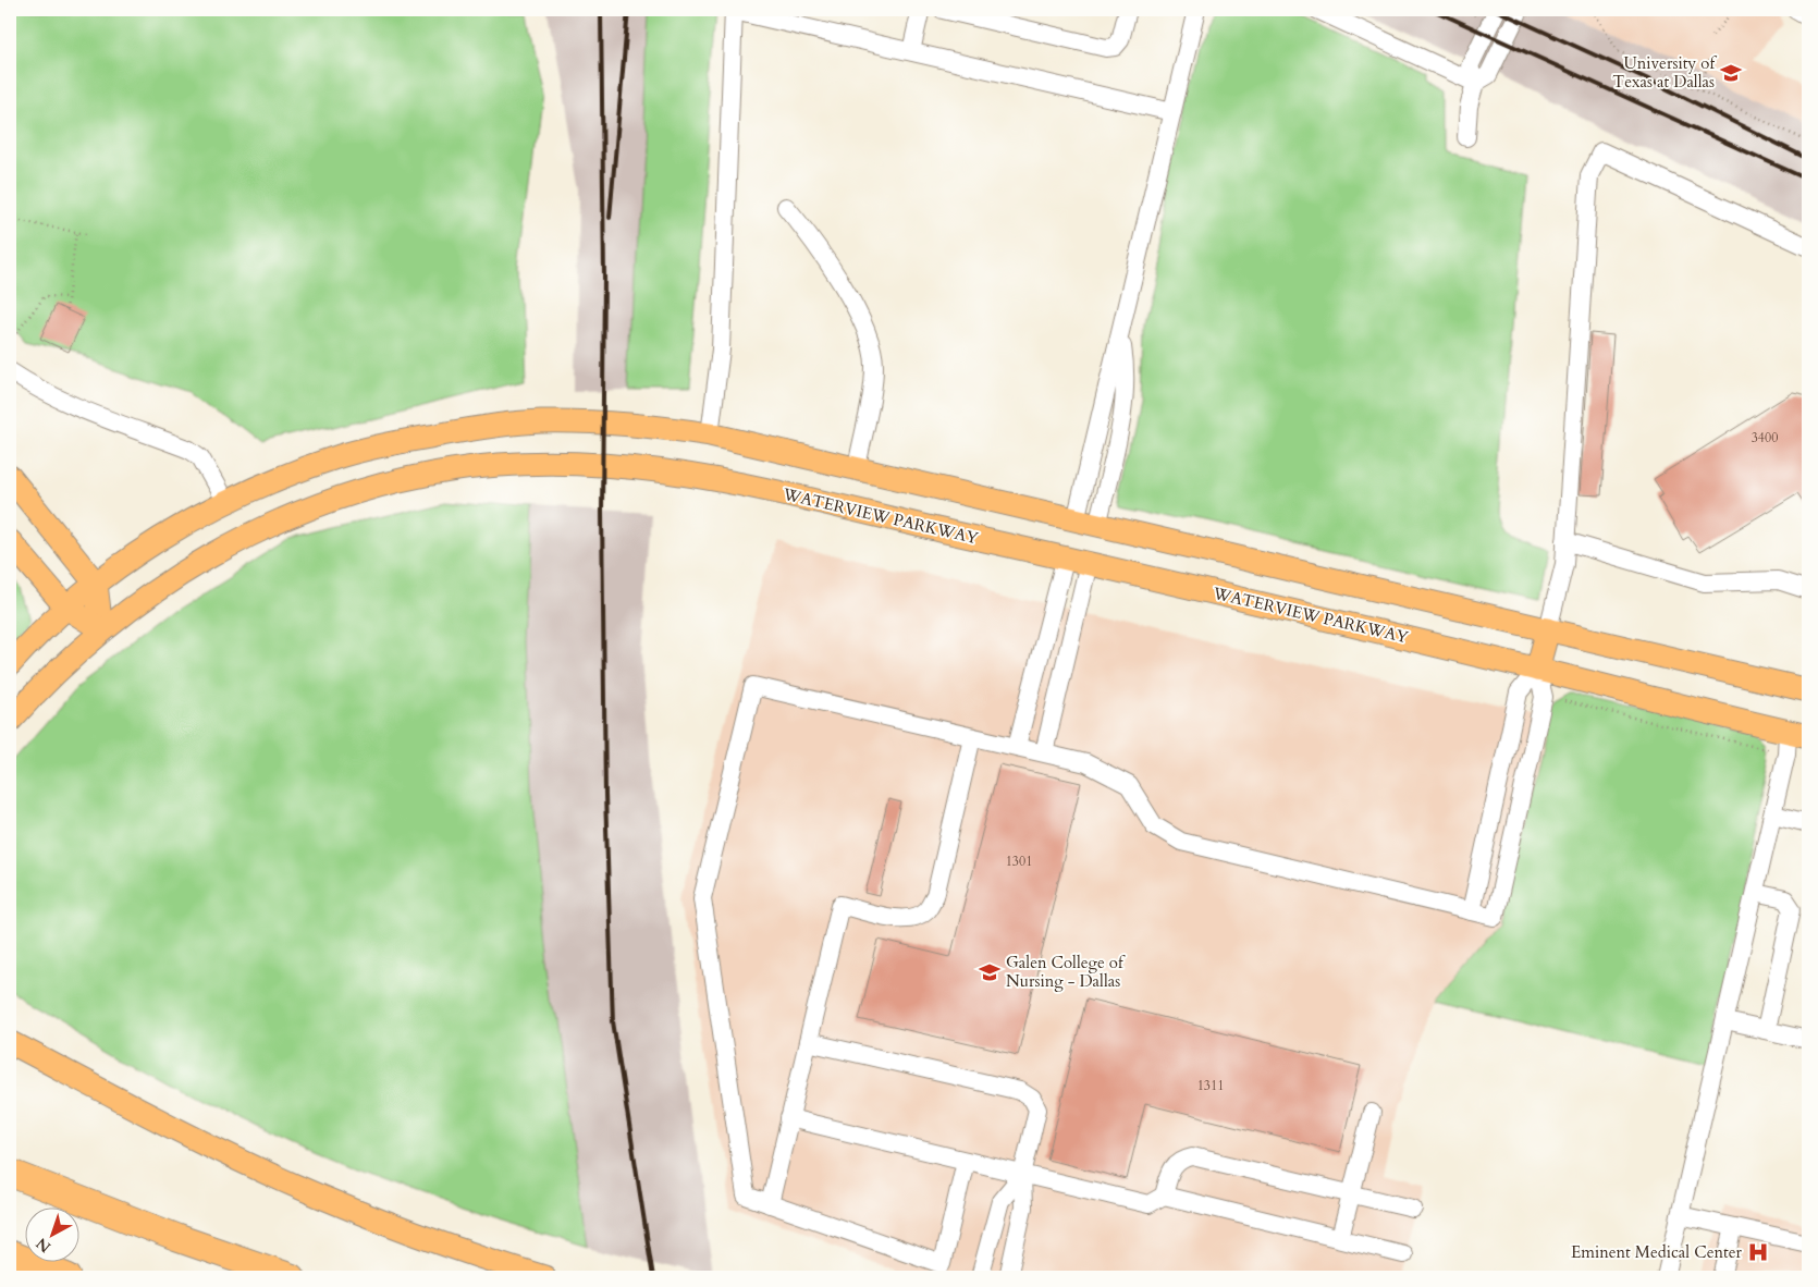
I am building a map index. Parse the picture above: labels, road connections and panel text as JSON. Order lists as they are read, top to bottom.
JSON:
{
  "streets": {
    "main road": ["WATERVIEW PARKWAY"]
  },
  "places": {
    "school or university": ["University of Texas at Dallas", "Galen College of Nursing - Dallas"],
    "hospital": ["Eminent Medical Center"]
  },
  "house_numbers": ["3400", "1301", "1311"],
  "north": "bottom left"
}
